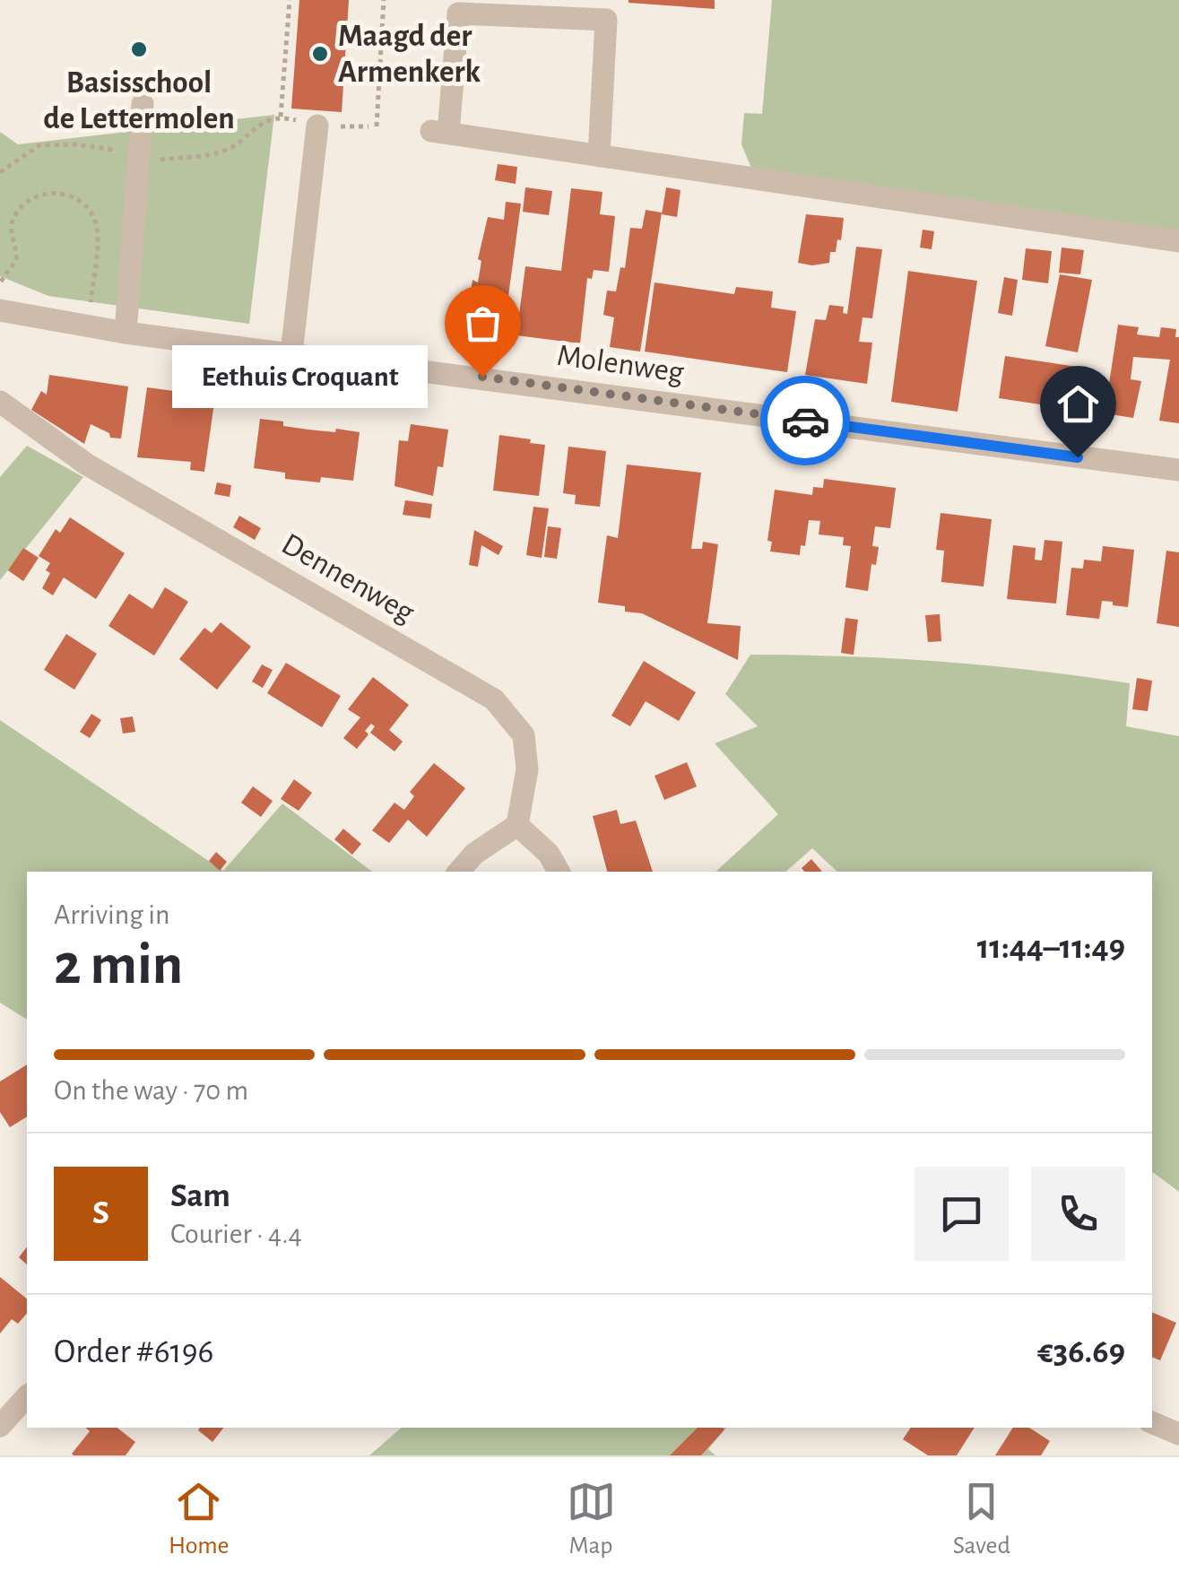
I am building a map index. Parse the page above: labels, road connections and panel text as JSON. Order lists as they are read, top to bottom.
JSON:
{
  "streets": {
    "street": ["Molenweg", "Dennenweg"]
  },
  "places": ["Basisschool de Lettermolen", "Maagd der Armenkerk", "Eethuis Croquant"],
  "page": {
    "bubble": "Eethuis Croquant",
    "heading": ["2 min", "Arriving in", "11:44–11:49"],
    "panel": [
      "Sam",
      "Courier · 4.4",
      "Order #6196",
      "€36.69"
    ],
    "bar": "On the way · 70 m",
    "round": "S",
    "tabs": ["Home", "Map", "Saved"]
  }
}
